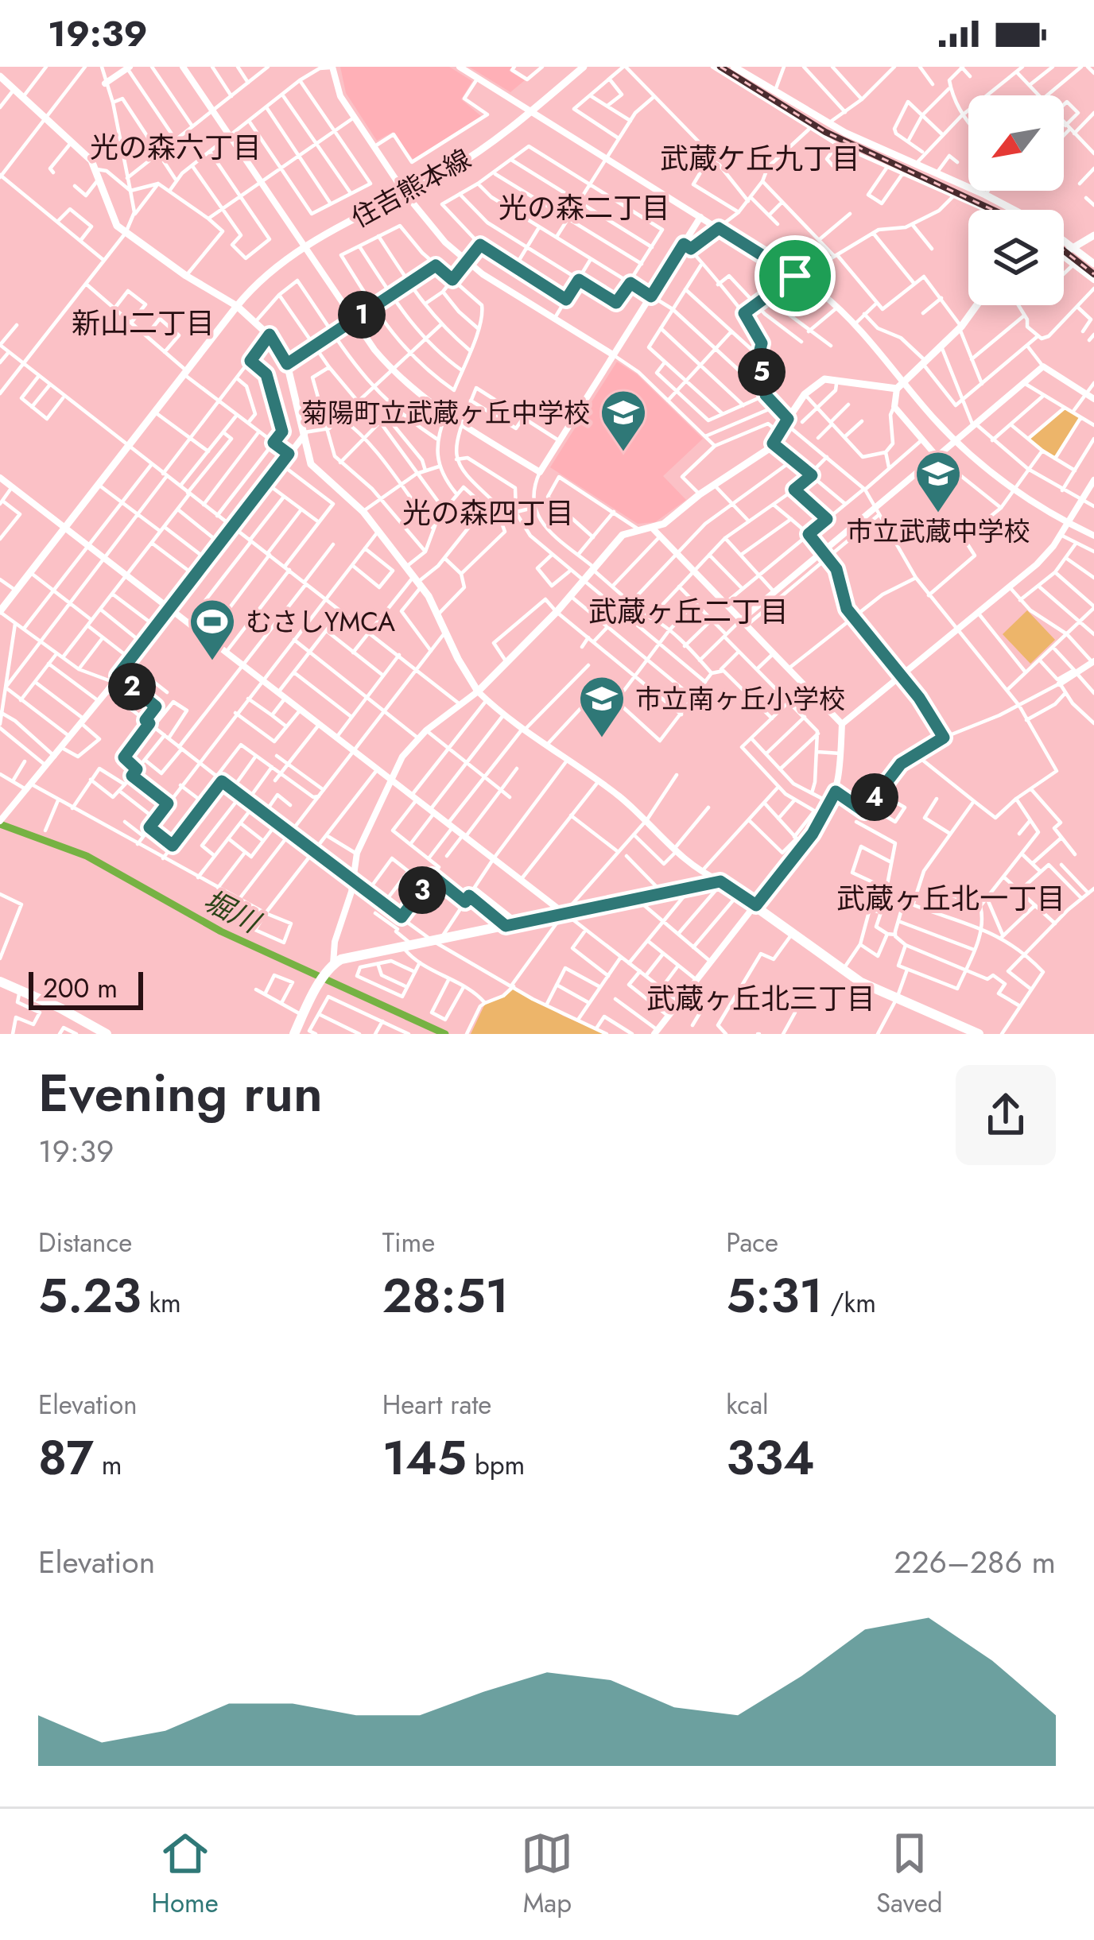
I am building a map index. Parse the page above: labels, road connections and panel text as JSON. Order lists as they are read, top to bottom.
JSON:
{
  "streets": {
    "main road": ["住吉熊本線"]
  },
  "districts": [
    "光の森六丁目",
    "武蔵ケ丘九丁目",
    "光の森二丁目",
    "新山二丁目",
    "光の森四丁目",
    "武蔵ヶ丘二丁目",
    "武蔵ヶ丘北一丁目",
    "武蔵ヶ丘北三丁目"
  ],
  "water": ["堀川"],
  "places": {
    "school or university": ["菊陽町立武蔵ヶ丘中学校", "市立武蔵中学校", "市立南ヶ丘小学校"],
    "sports": ["むさしYMCA"]
  },
  "scale_bar": "200 m",
  "north": "bottom left",
  "page": {
    "status": "19:39",
    "pins": [
      "1",
      "5",
      "2",
      "4",
      "3"
    ],
    "scale": "200 m",
    "heading": ["Evening run", "19:39"],
    "stats": [
      ["Distance", "5.23 km"],
      ["Time", "28:51"],
      ["Pace", "5:31 /km"],
      ["Elevation", "87 m"],
      ["Heart rate", "145 bpm"],
      ["kcal", "334"]
    ],
    "chart": ["Elevation", "226–286 m"],
    "tabs": ["Home", "Map", "Saved"]
  }
}
